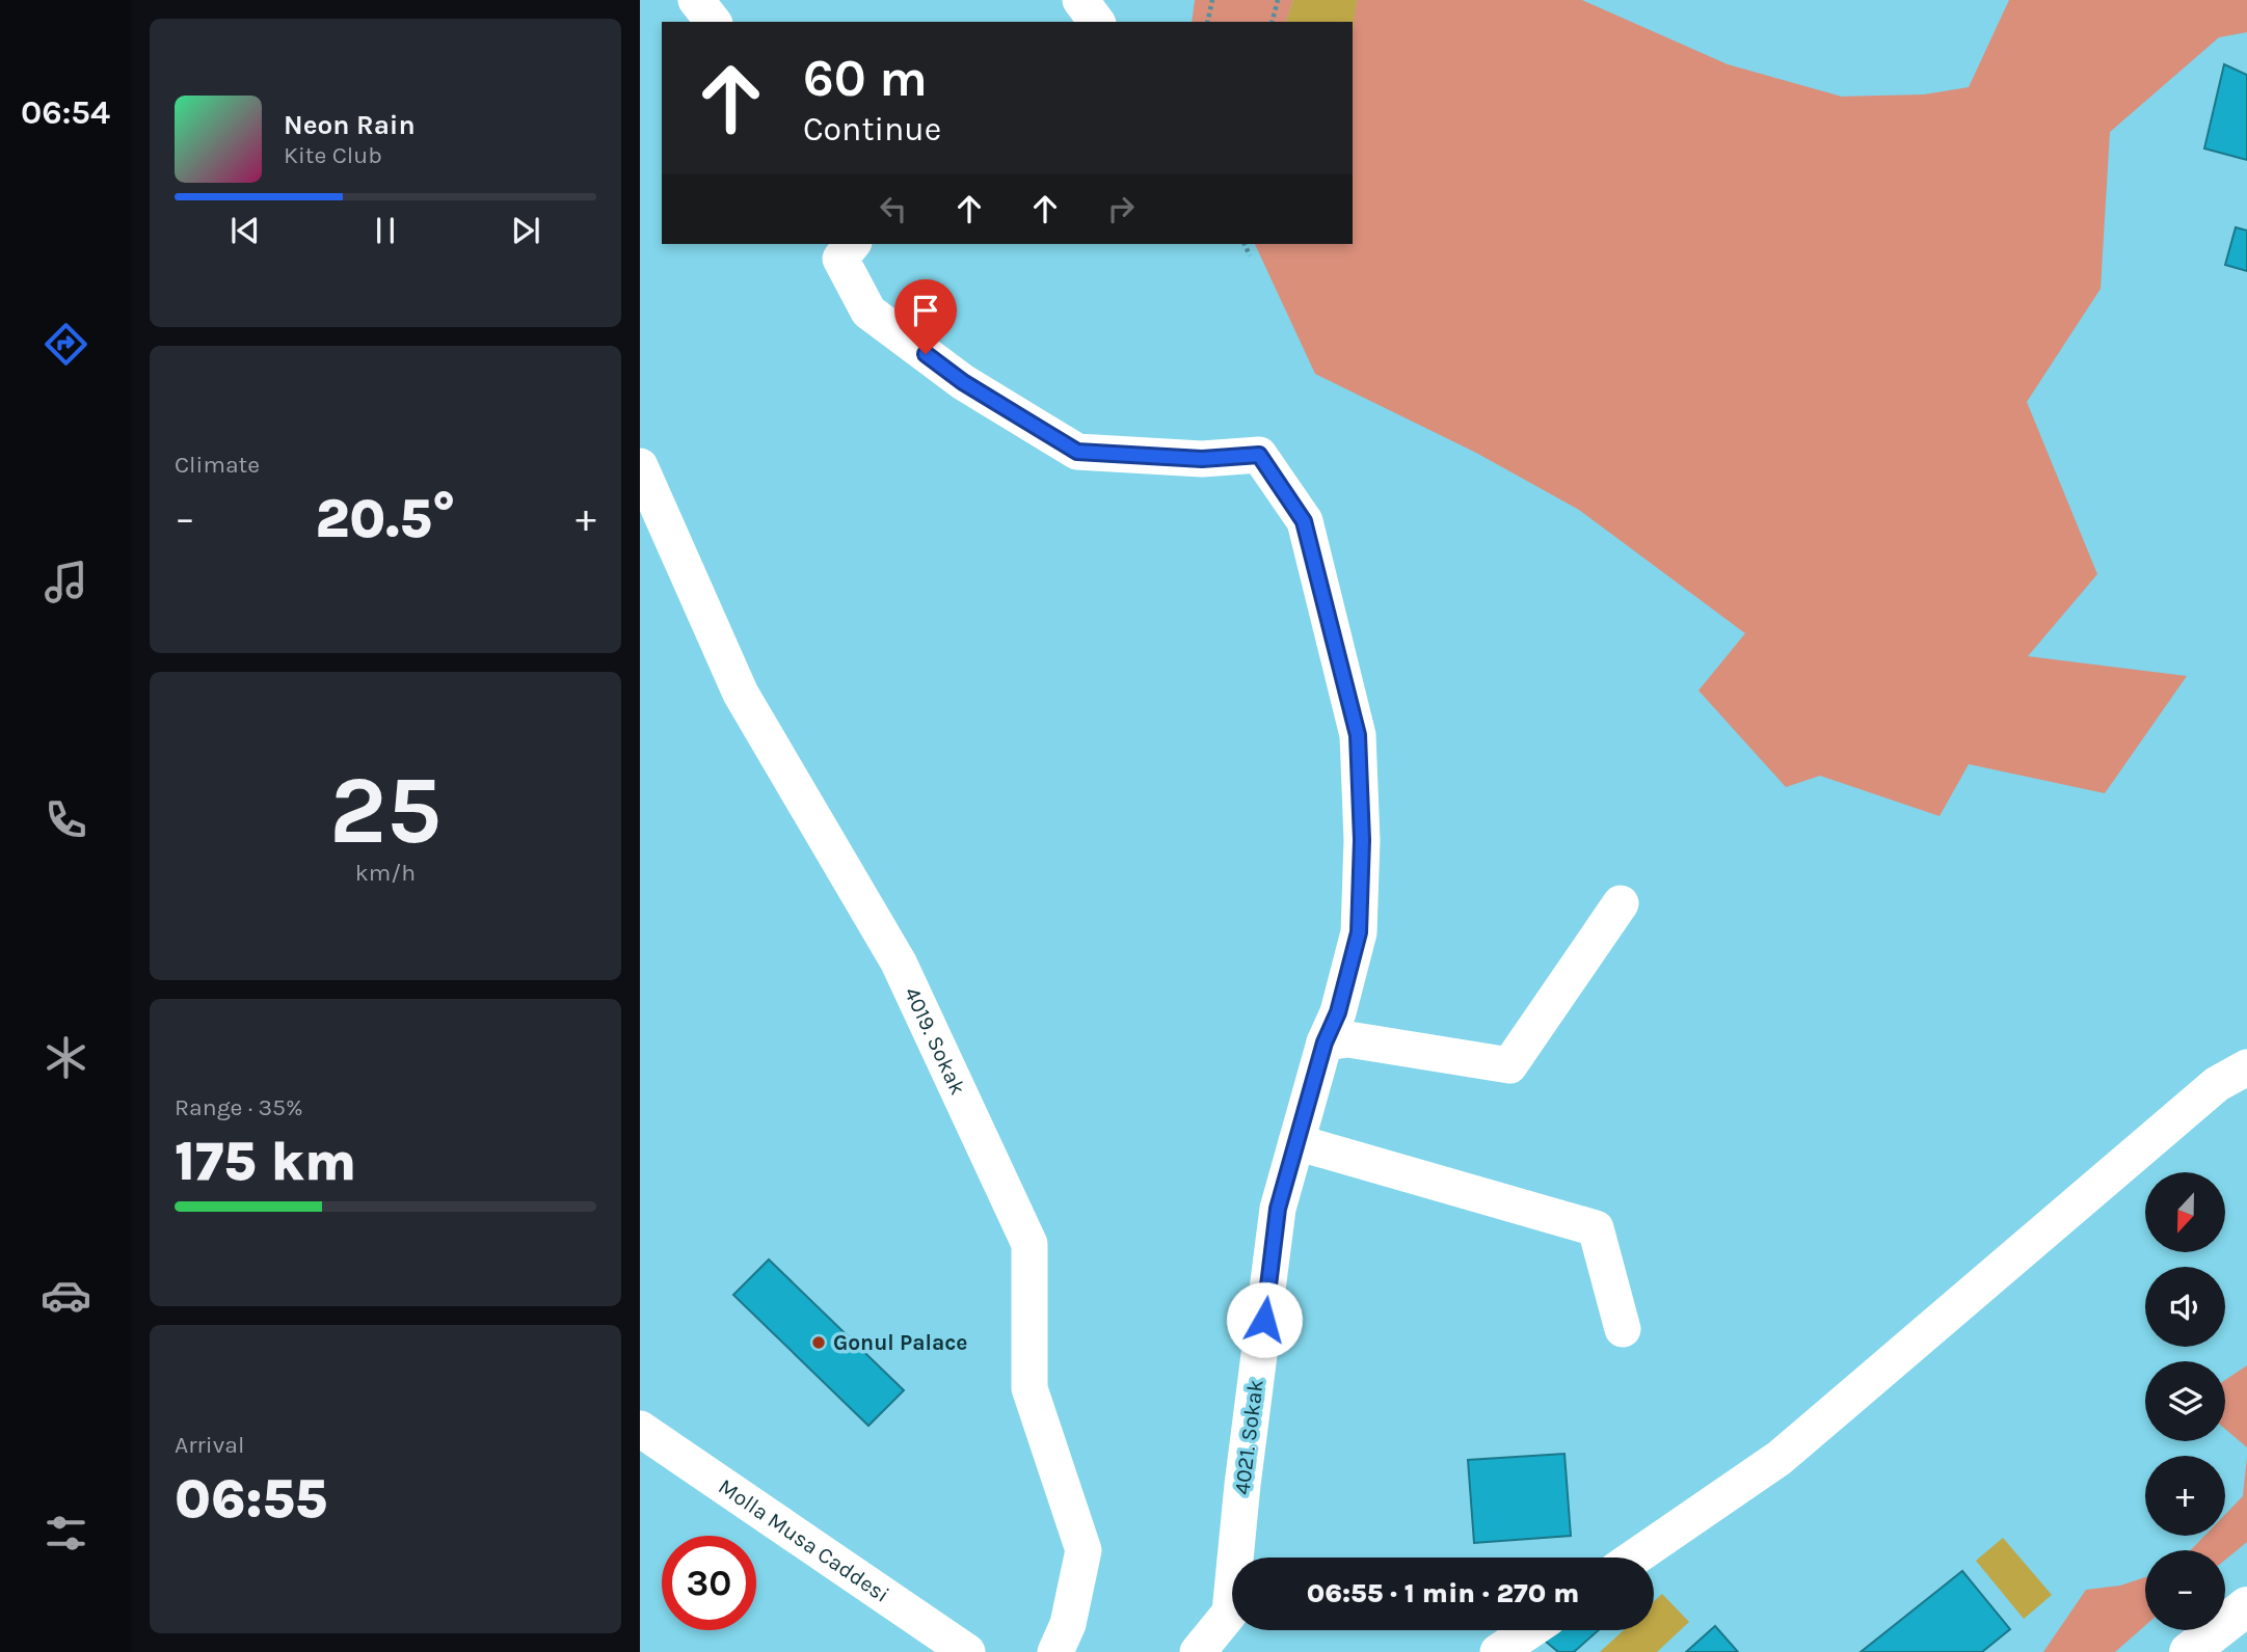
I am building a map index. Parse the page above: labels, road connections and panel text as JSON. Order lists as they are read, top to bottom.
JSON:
{
  "streets": {
    "street": ["4019. Sokak", "4021. Sokak", "Molla Musa Caddesi"]
  },
  "places": ["Gonul Palace"],
  "north": "bottom",
  "page": {
    "tabs": "06:54",
    "turn": ["60 m", "Continue"],
    "song": ["Neon Rain", "Kite Club"],
    "tile": [
      "Climate",
      ["25", "km/h"],
      ["Range · 35%", "175 km"],
      ["Arrival", "06:55"]
    ],
    "heat": ["−", "20.5°", "+"],
    "map_buttons": ["+", "−"],
    "limit": "30",
    "trip": "06:55 · 1 min · 270 m"
  }
}
